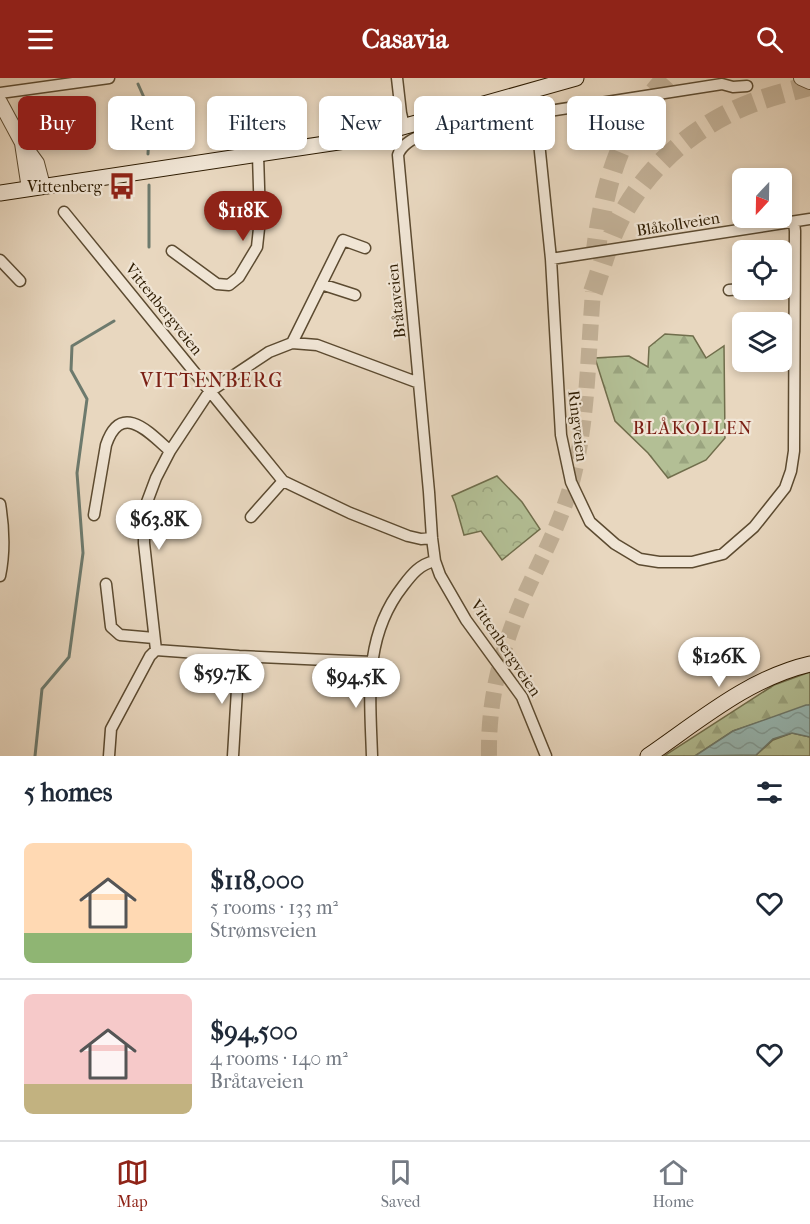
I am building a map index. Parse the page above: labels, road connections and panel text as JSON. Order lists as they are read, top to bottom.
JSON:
{
  "streets": {
    "street": [
      "Blåkollveien",
      "Bråtaveien",
      "Vittenbergveien",
      "Ringveien"
    ]
  },
  "crossings": [
    ["Blåkollveien", "Ringveien"],
    ["Bråtaveien", "Vittenbergveien"]
  ],
  "districts": ["VITTENBERG", "BLÅKOLLEN"],
  "places": {
    "bus stop": ["Vittenberg"]
  },
  "north": "bottom",
  "page": {
    "header": "Casavia",
    "chip": [
      "Buy",
      "Rent",
      "Filters",
      "New",
      "Apartment",
      "House"
    ],
    "price": [
      "$118K",
      "$63.8K",
      "$126K",
      "$59.7K",
      "$94.5K"
    ],
    "heading": "5 homes",
    "list": [
      {
        "name": "$118,000",
        "note": "5 rooms · 133 m² · Strømsveien"
      },
      {
        "name": "$94,500",
        "note": "4 rooms · 140 m² · Bråtaveien"
      }
    ],
    "tabs": ["Map", "Saved", "Home"]
  }
}
